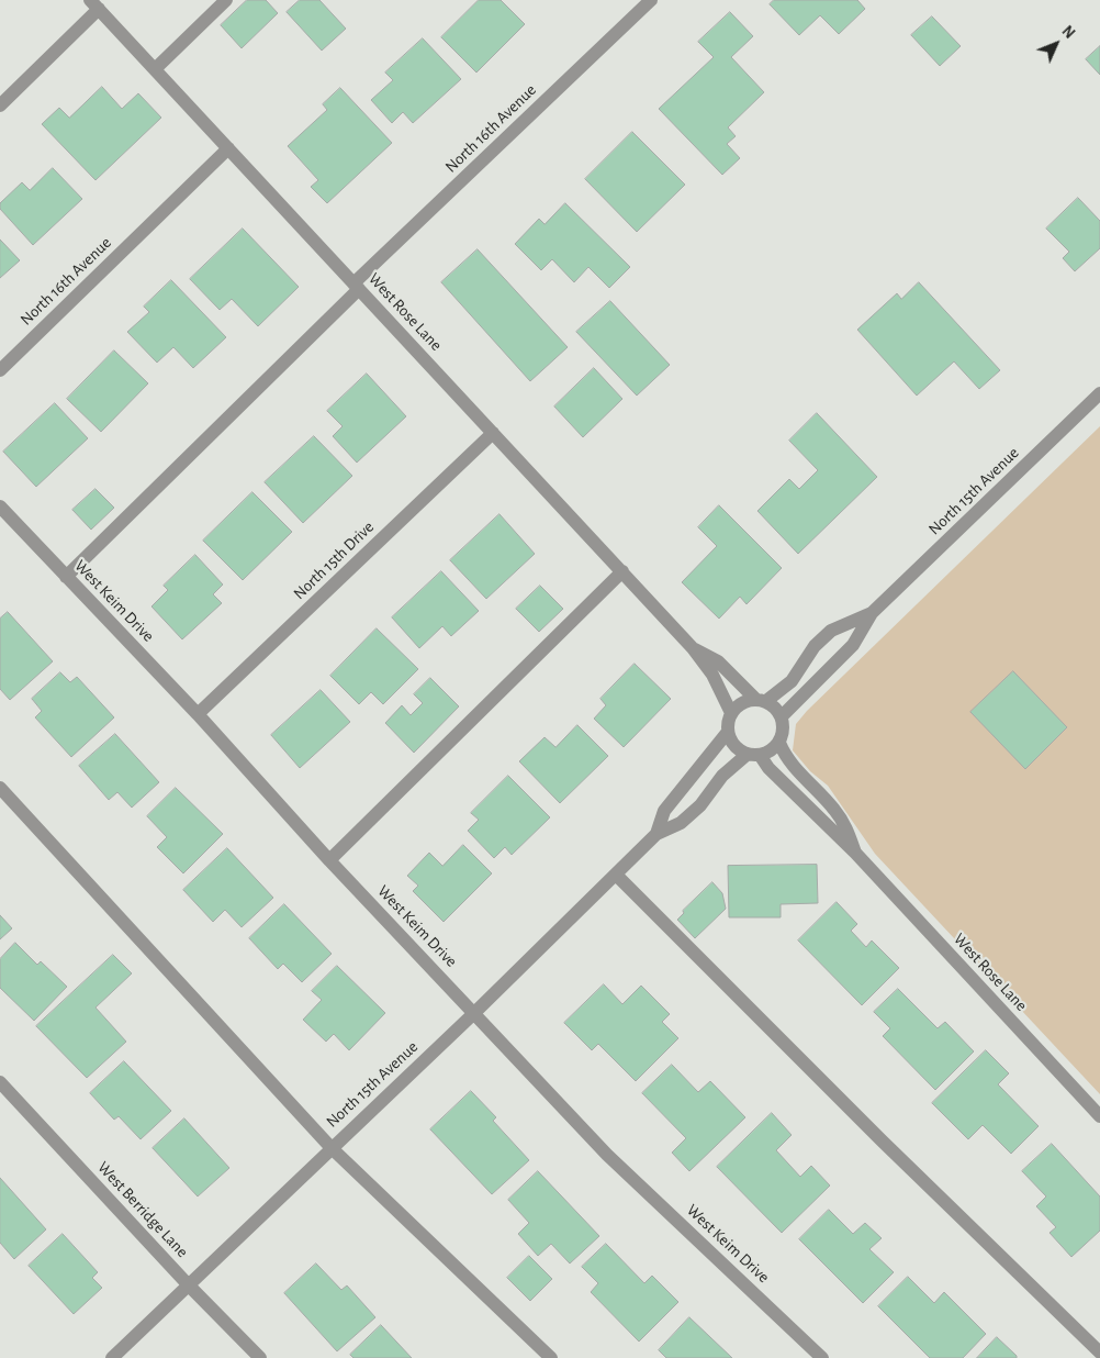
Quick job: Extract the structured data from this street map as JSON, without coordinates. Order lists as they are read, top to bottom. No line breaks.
{"streets":{"street":["North 16th Avenue","West Rose Lane","North 15th Avenue","North 15th Drive","West Keim Drive","West Berridge Lane"]},"crossings":[["North 16th Avenue","West Rose Lane"],["North 16th Avenue","West Keim Drive"],["West Rose Lane","North 15th Avenue"],["West Rose Lane","North 15th Drive"],["North 15th Avenue","West Keim Drive"],["North 15th Avenue","West Berridge Lane"],["North 15th Drive","West Keim Drive"]],"north":"top right"}
